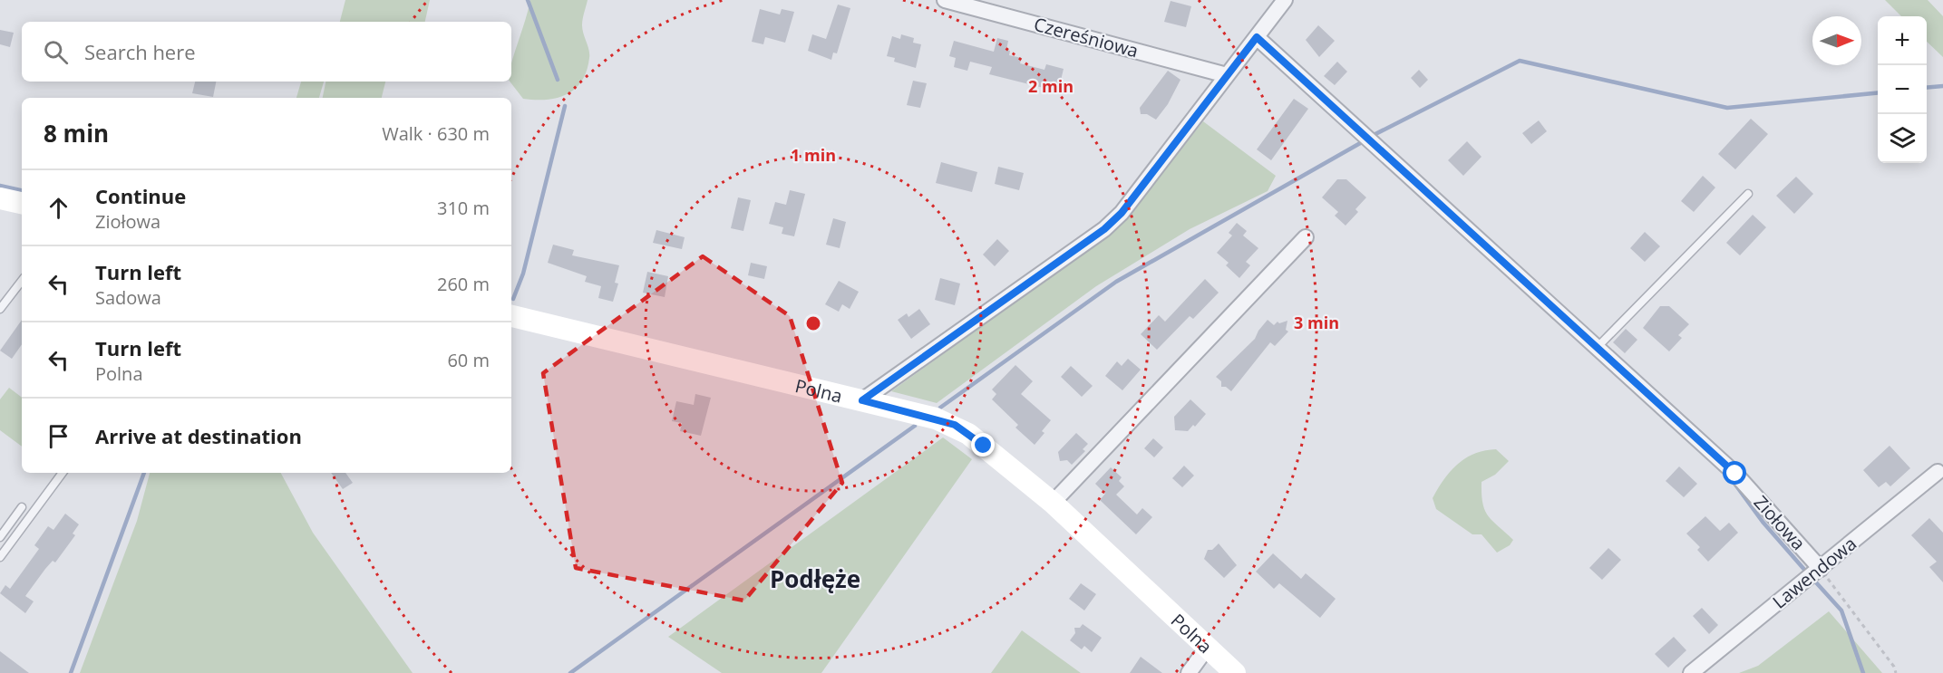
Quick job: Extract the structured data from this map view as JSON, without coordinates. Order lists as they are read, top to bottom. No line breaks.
{"streets":{"street":["Czereśniowa","Polna","Ziołowa","Lawendowa"]},"crossings":[["Ziołowa","Lawendowa"]],"districts":["Podłęże"],"north":"right","page":{"map_buttons":["+","−"],"search":"Search here","heading":["8 min","Walk · 630 m"],"list":[["Continue","Ziołowa","310 m"],["Turn left","Sadowa","260 m"],["Turn left","Polna","60 m"],"Arrive at destination"]},"rings":["2 min","1 min","3 min"]}
